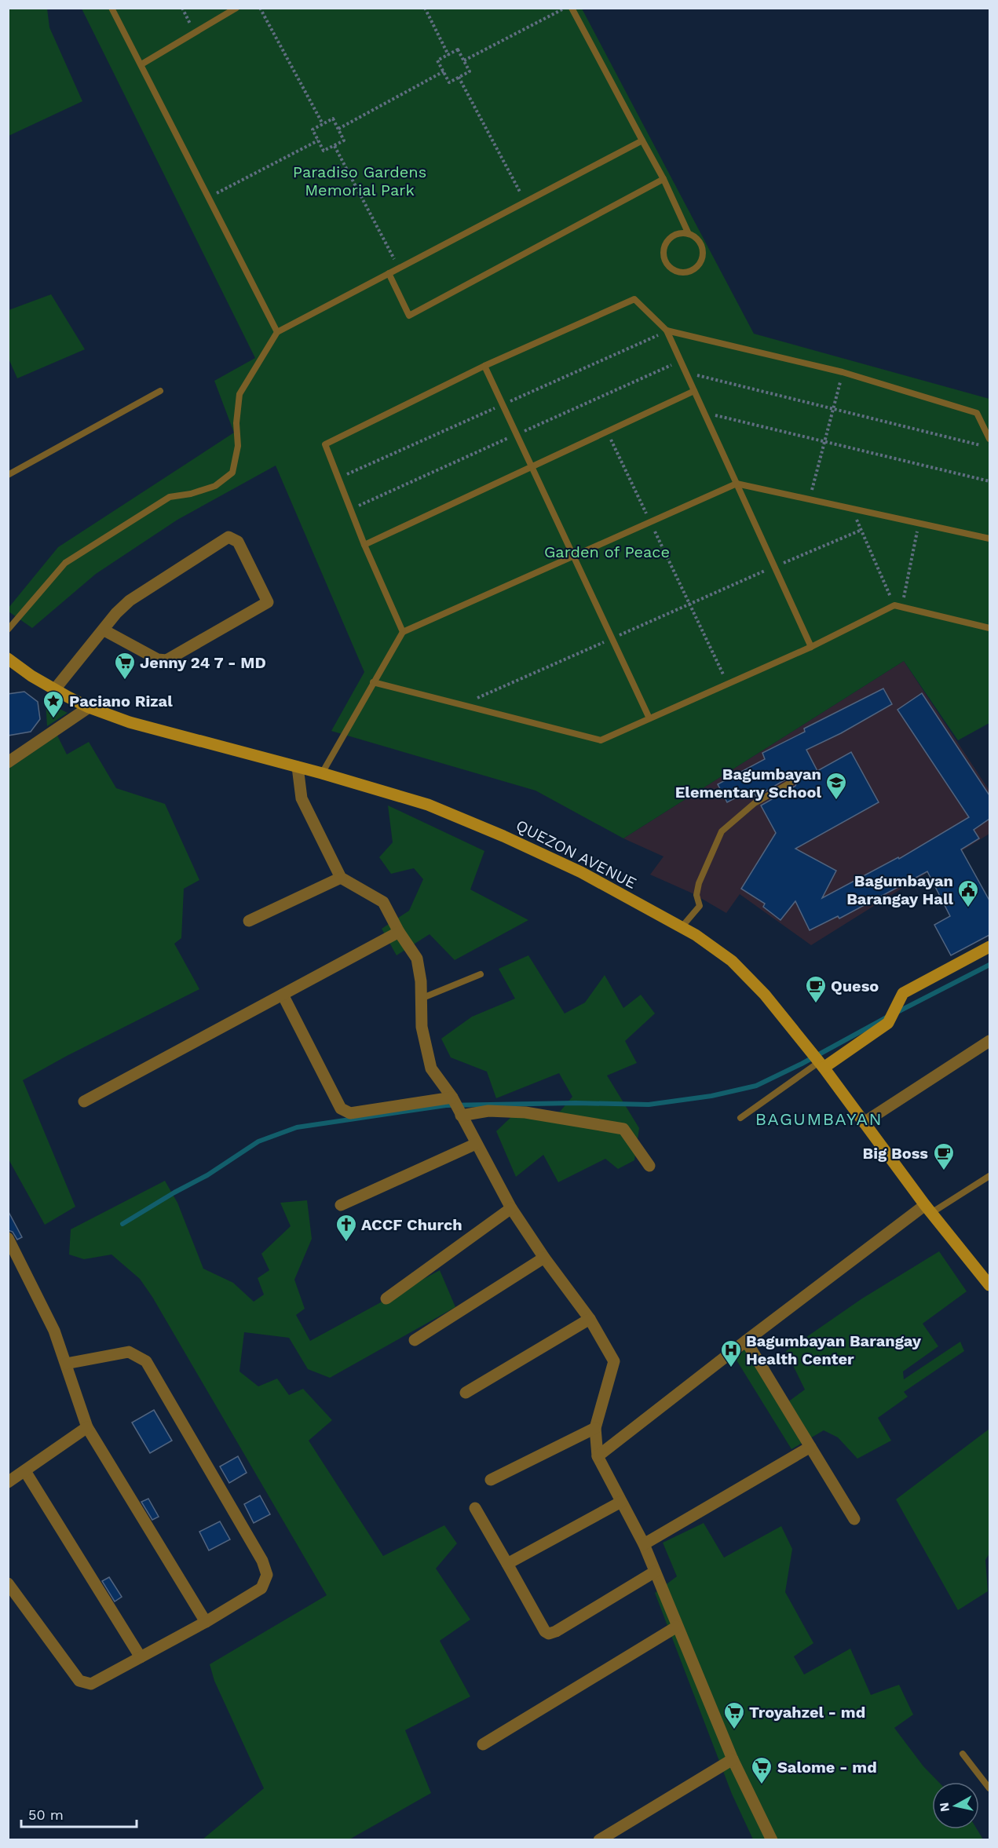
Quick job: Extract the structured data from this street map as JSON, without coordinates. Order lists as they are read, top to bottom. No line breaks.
{"streets":{"main road":["QUEZON AVENUE"]},"districts":["BAGUMBAYAN"],"parks":["Paradiso Gardens Memorial Park","Garden of Peace"],"places":{"supermarket":["Jenny 24 7 - MD","Troyahzel - md","Salome - md"],"place":["Paciano Rizal"],"school or university":["Bagumbayan Elementary School"],"public building":["Bagumbayan Barangay Hall"],"cafe":["Queso","Big Boss"],"church":["ACCF Church"],"hospital":["Bagumbayan Barangay Health Center"]},"scale_bar":"50 m","north":"left"}
